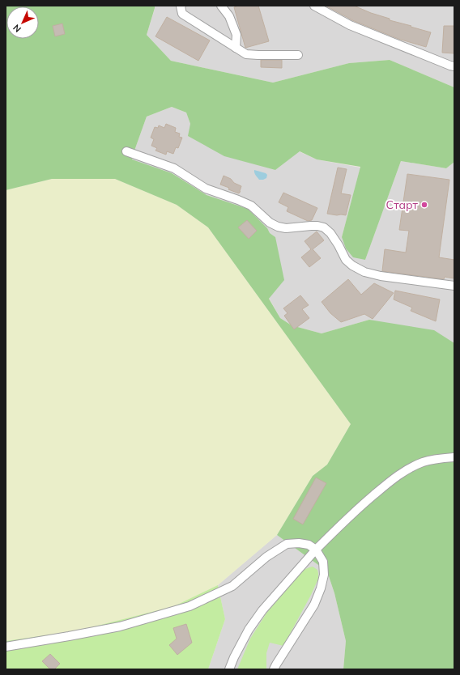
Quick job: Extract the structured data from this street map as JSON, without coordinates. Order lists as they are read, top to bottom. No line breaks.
{"places":["Старт"],"north":"bottom left"}
